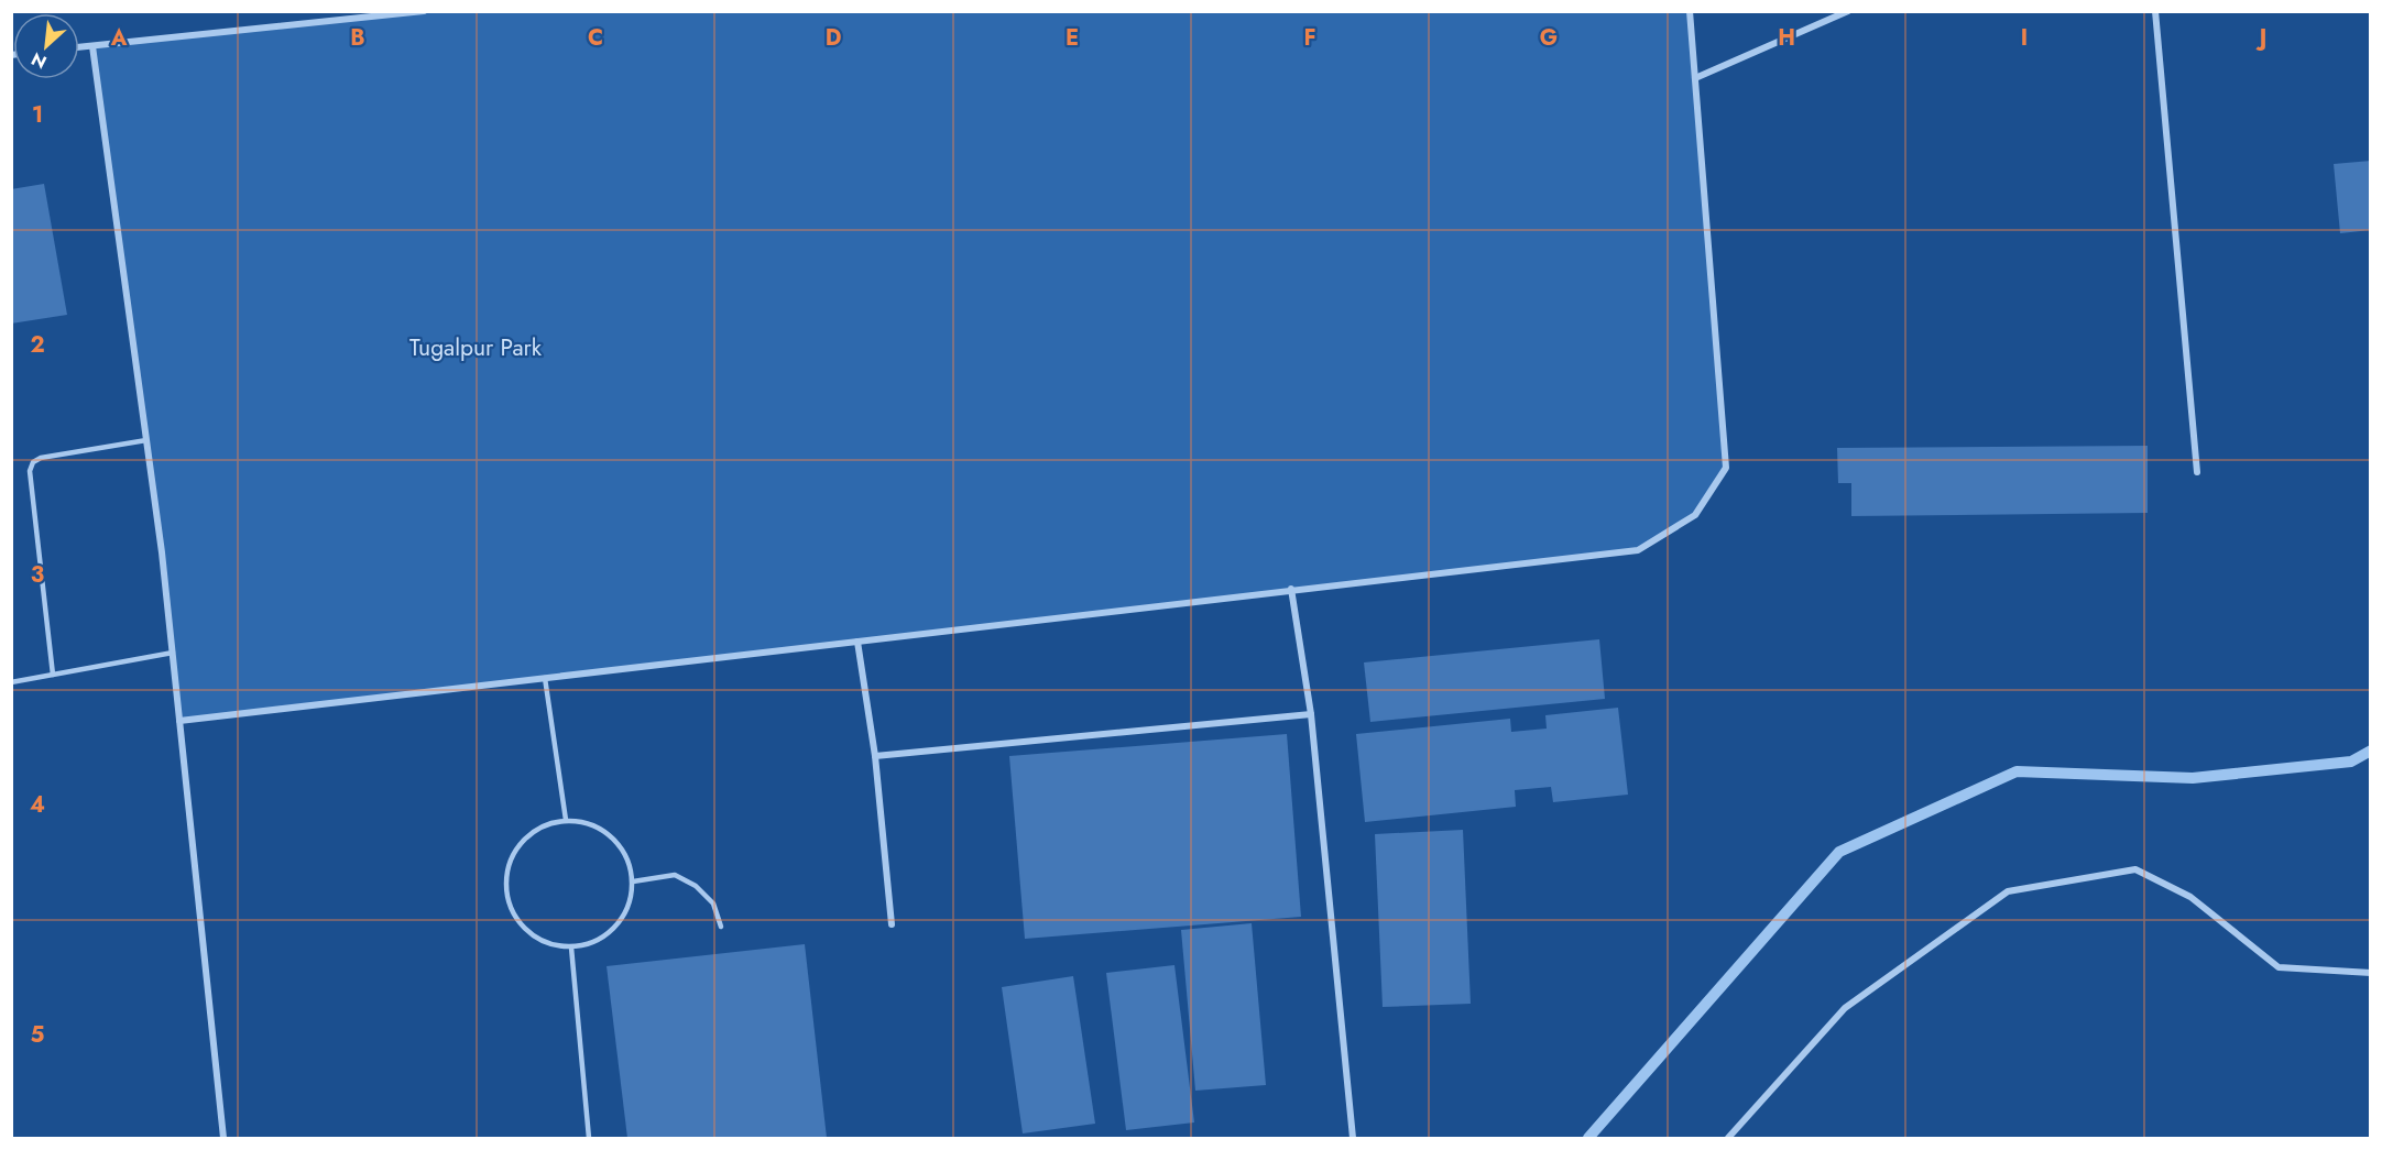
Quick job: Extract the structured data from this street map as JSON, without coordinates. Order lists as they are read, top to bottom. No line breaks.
{"parks":["Tugalpur Park"],"north":"bottom left","grid":{"columns":["A","B","C","D","E","F","G","H","I","J"],"rows":["1","2","3","4","5"]}}
